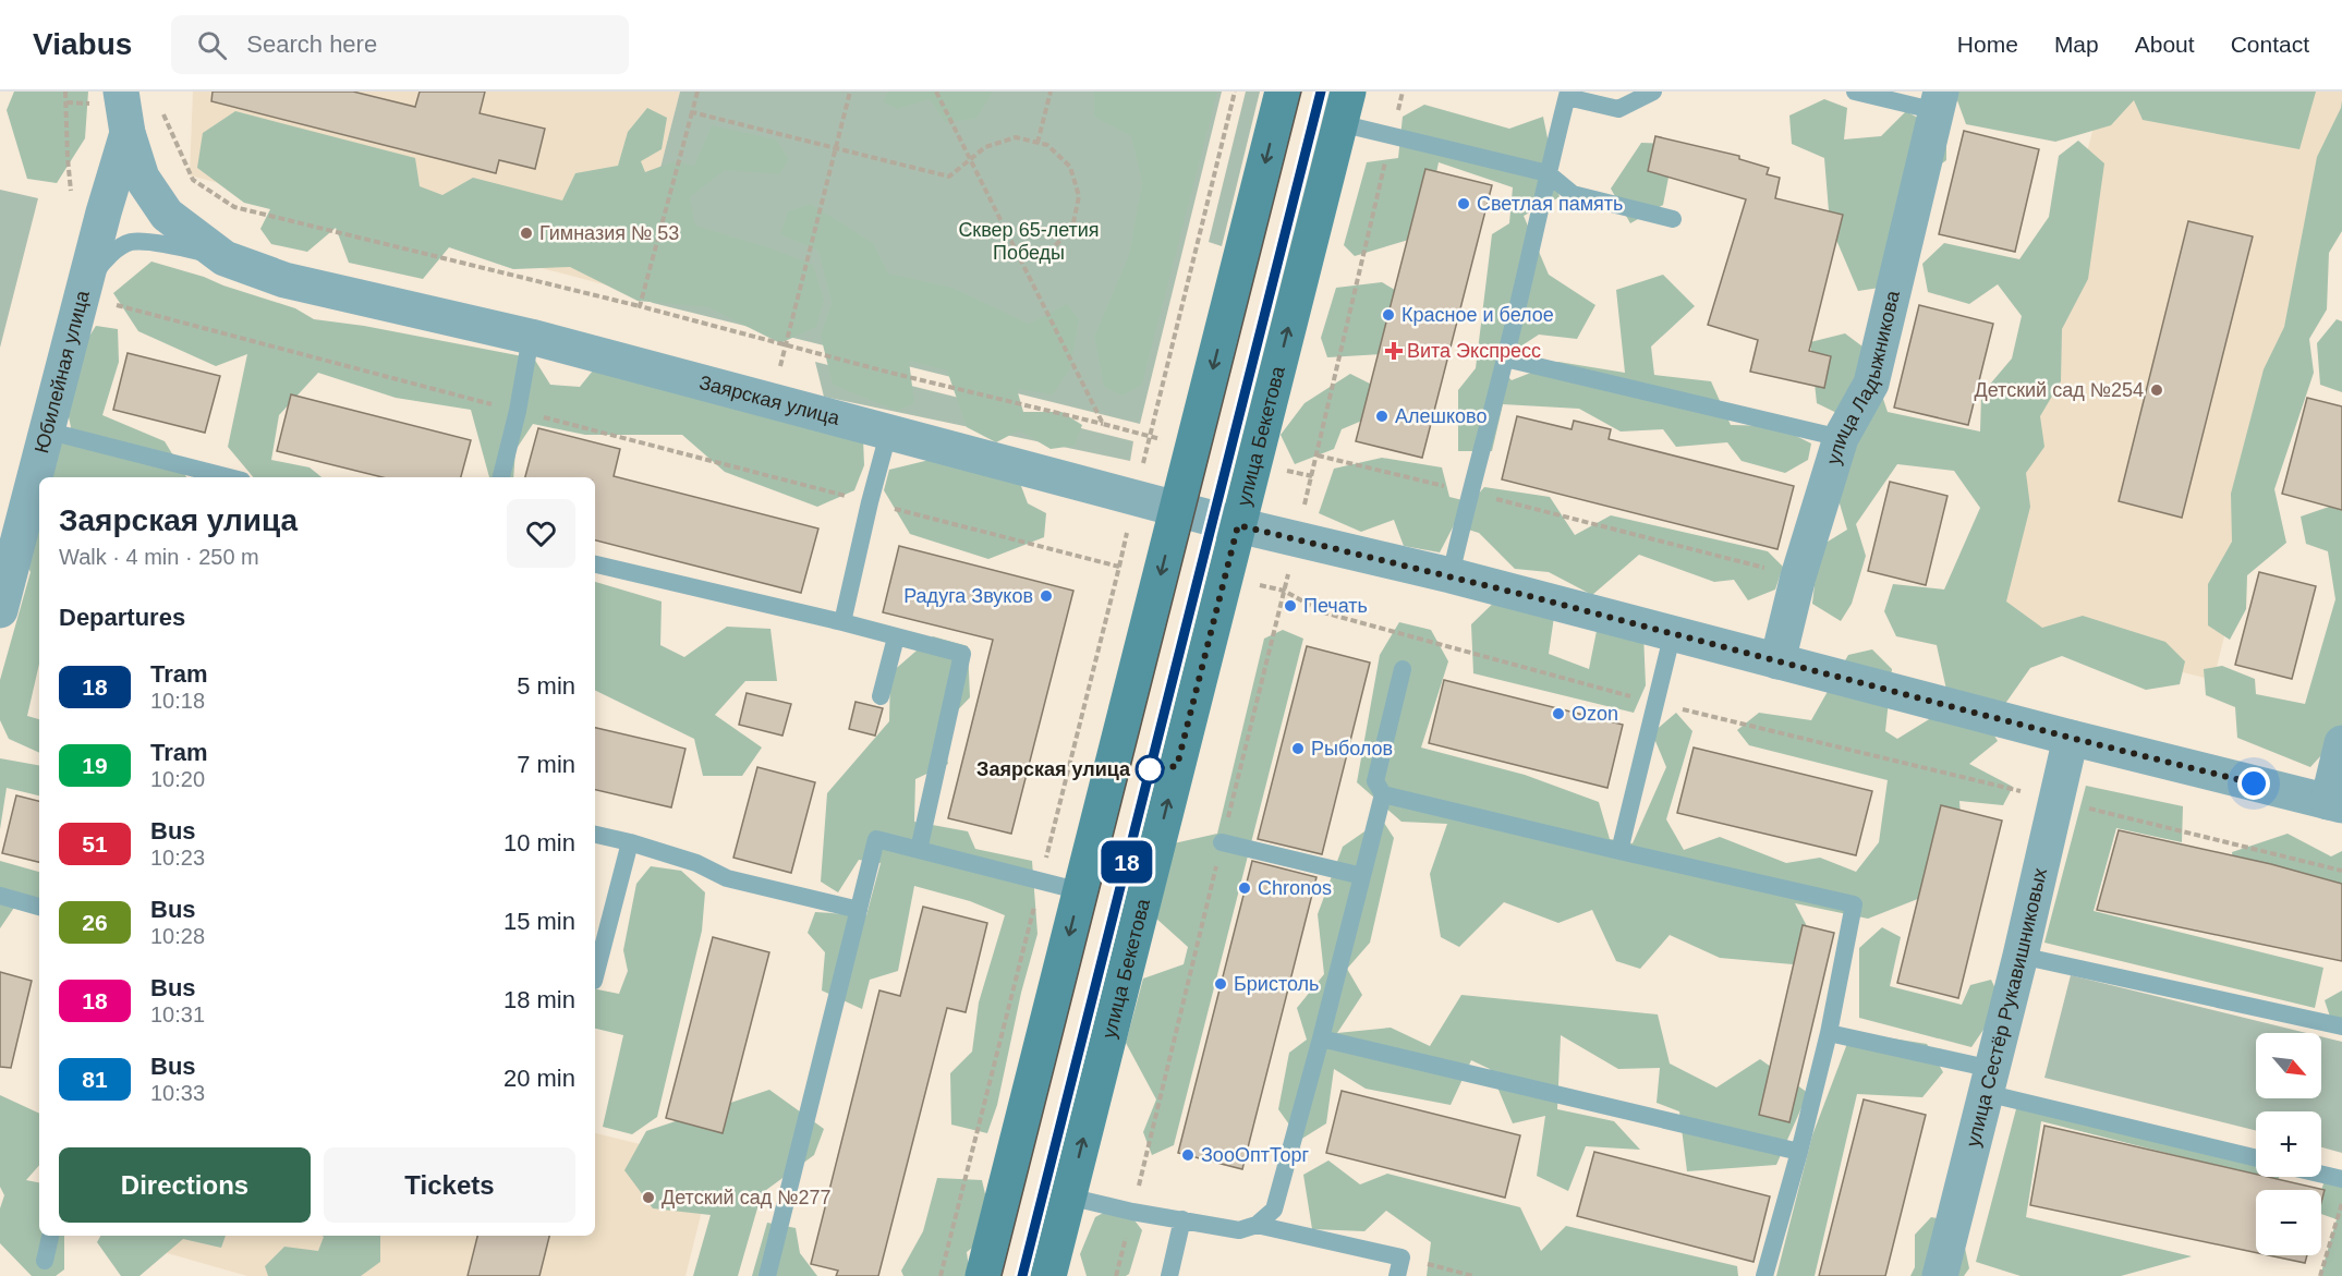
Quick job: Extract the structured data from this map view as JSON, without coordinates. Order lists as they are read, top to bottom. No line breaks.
{"streets":{"main road":["улица Бекетова"],"street":["Юбилейная улица","улица Ладыжникова","Заярская улица","улица Сестёр Рукавишниковых"]},"crossings":[["Юбилейная улица","Заярская улица"],["улица Ладыжникова","Заярская улица"],["Заярская улица","улица Бекетова"],["Заярская улица","улица Сестёр Рукавишниковых"]],"parks":["Сквер 65-летия Победы"],"places":{"other":["Светлая память","Гимназия № 53","Красное и белое","Детский сад №254","Алешково","Радуга Звуков","Печать","Ozon","Рыболов","Заярская улица","Chronos","Бристоль","ЗооОптТорг","Детский сад №277"],"health":["Вита Экспресс"]},"lines":["tram line 18"],"north":"bottom right","page":{"header":"Viabus","search":"Search here","nav":["Home","Map","About","Contact"],"on_map":"18","heading":[["Заярская улица","Walk · 4 min · 250 m"],"Departures"],"list":[{"mark":"18","name":"Tram","note":"10:18","value":"5 min"},{"mark":"19","name":"Tram","note":"10:20","value":"7 min"},{"mark":"51","name":"Bus","note":"10:23","value":"10 min"},{"mark":"26","name":"Bus","note":"10:28","value":"15 min"},{"mark":"18","name":"Bus","note":"10:31","value":"18 min"},{"mark":"81","name":"Bus","note":"10:33","value":"20 min"}],"map_buttons":["+","−"],"buttons":["Directions","Tickets"]}}
